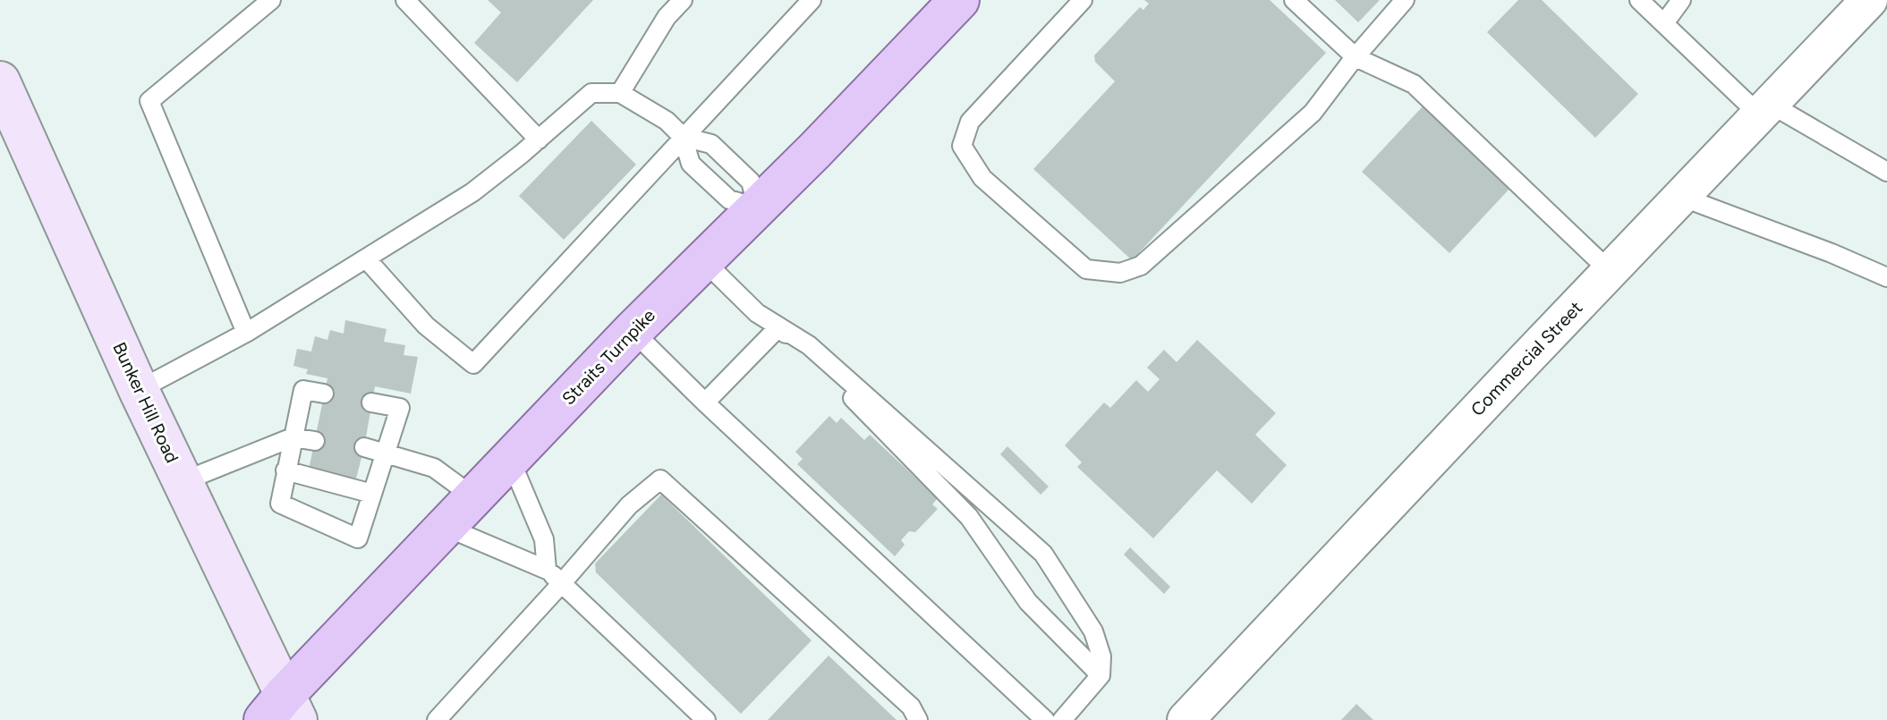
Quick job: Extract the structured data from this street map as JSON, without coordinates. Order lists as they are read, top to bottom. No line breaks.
{"streets":{"main road":["Straits Turnpike","Bunker Hill Road"],"street":["Commercial Street"]},"crossings":[["Straits Turnpike","Bunker Hill Road"]]}
